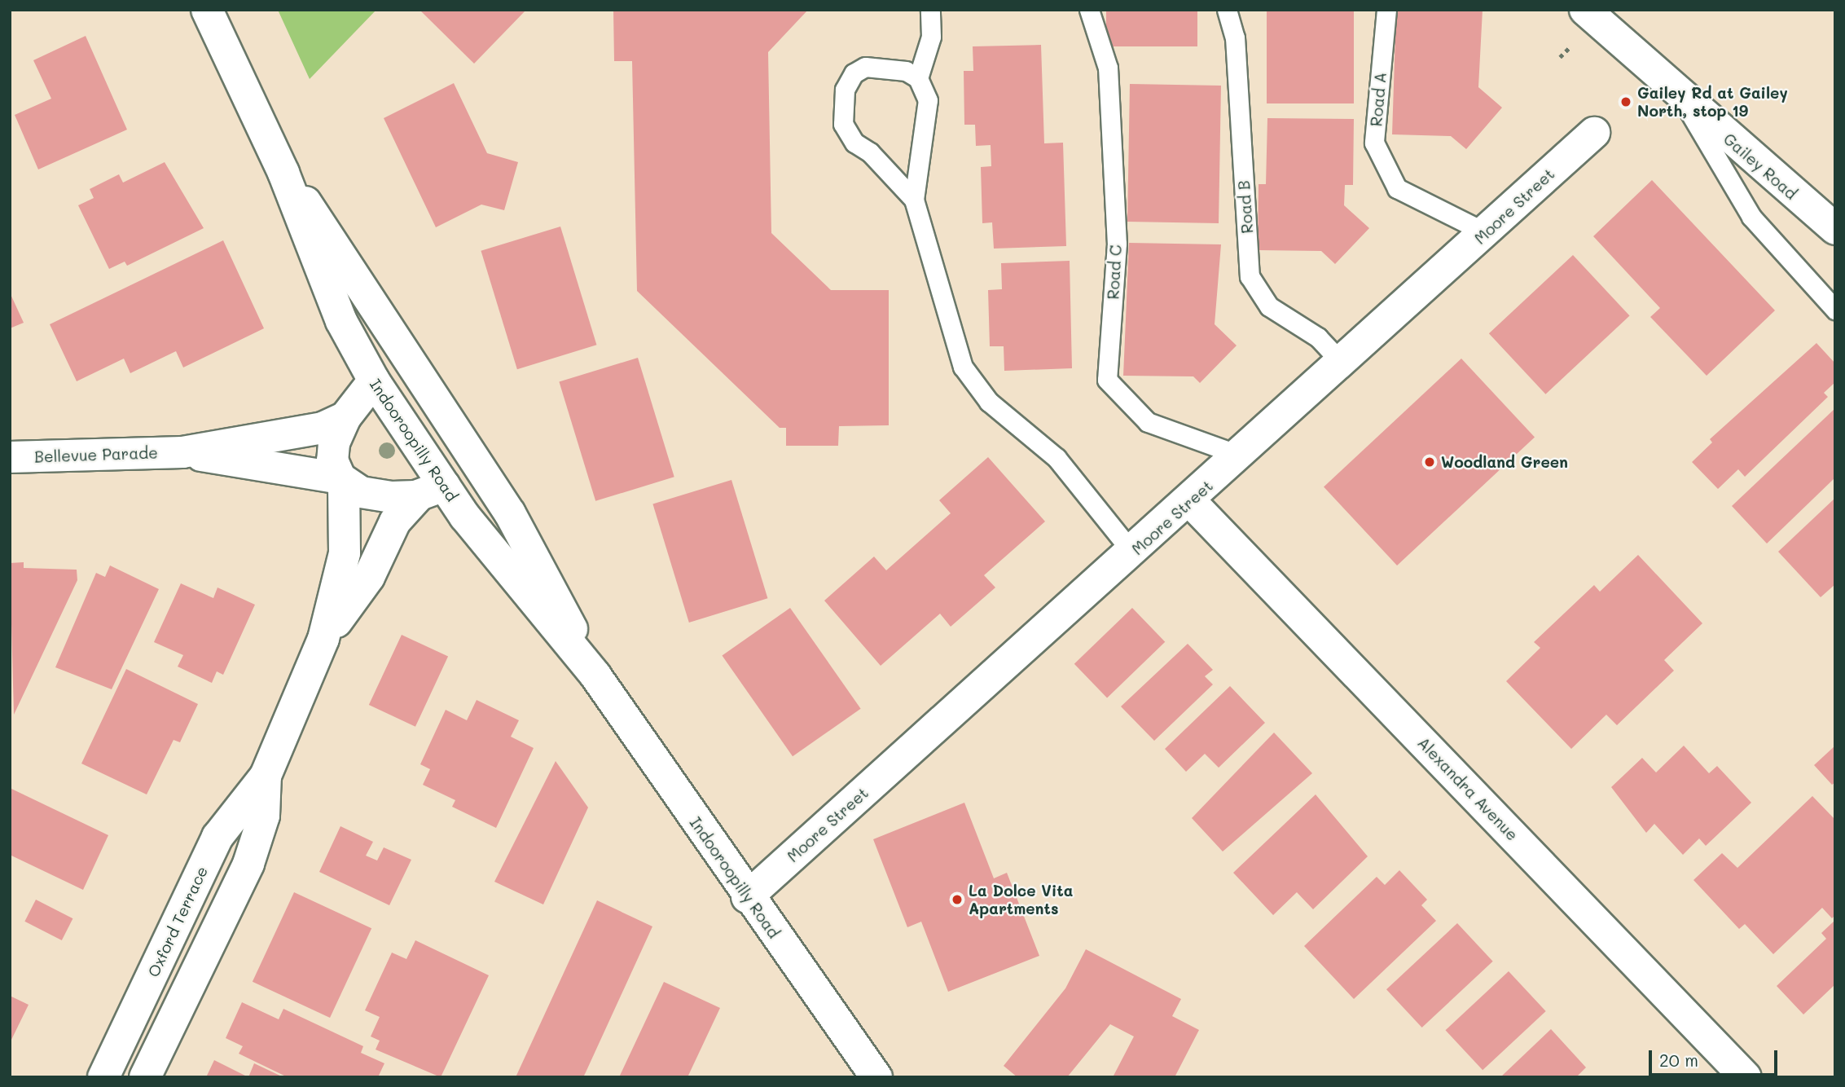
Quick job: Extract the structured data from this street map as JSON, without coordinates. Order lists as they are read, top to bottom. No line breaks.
{"streets":{"street":["Gailey Road","Moore Street","Indooroopilly Road","Bellevue Parade","Alexandra Avenue","Oxford Terrace"],"lane":["Road A","Road B","Road C"]},"crossings":[["Road A","Moore Street"],["Moore Street","Road B"],["Moore Street","Road C"],["Moore Street","Indooroopilly Road"],["Moore Street","Alexandra Avenue"],["Indooroopilly Road","Bellevue Parade"],["Indooroopilly Road","Oxford Terrace"],["Bellevue Parade","Oxford Terrace"]],"places":["Gailey Rd at Gailey North, stop 19","Woodland Green","La Dolce Vita Apartments"],"scale_bar":"20 m"}
